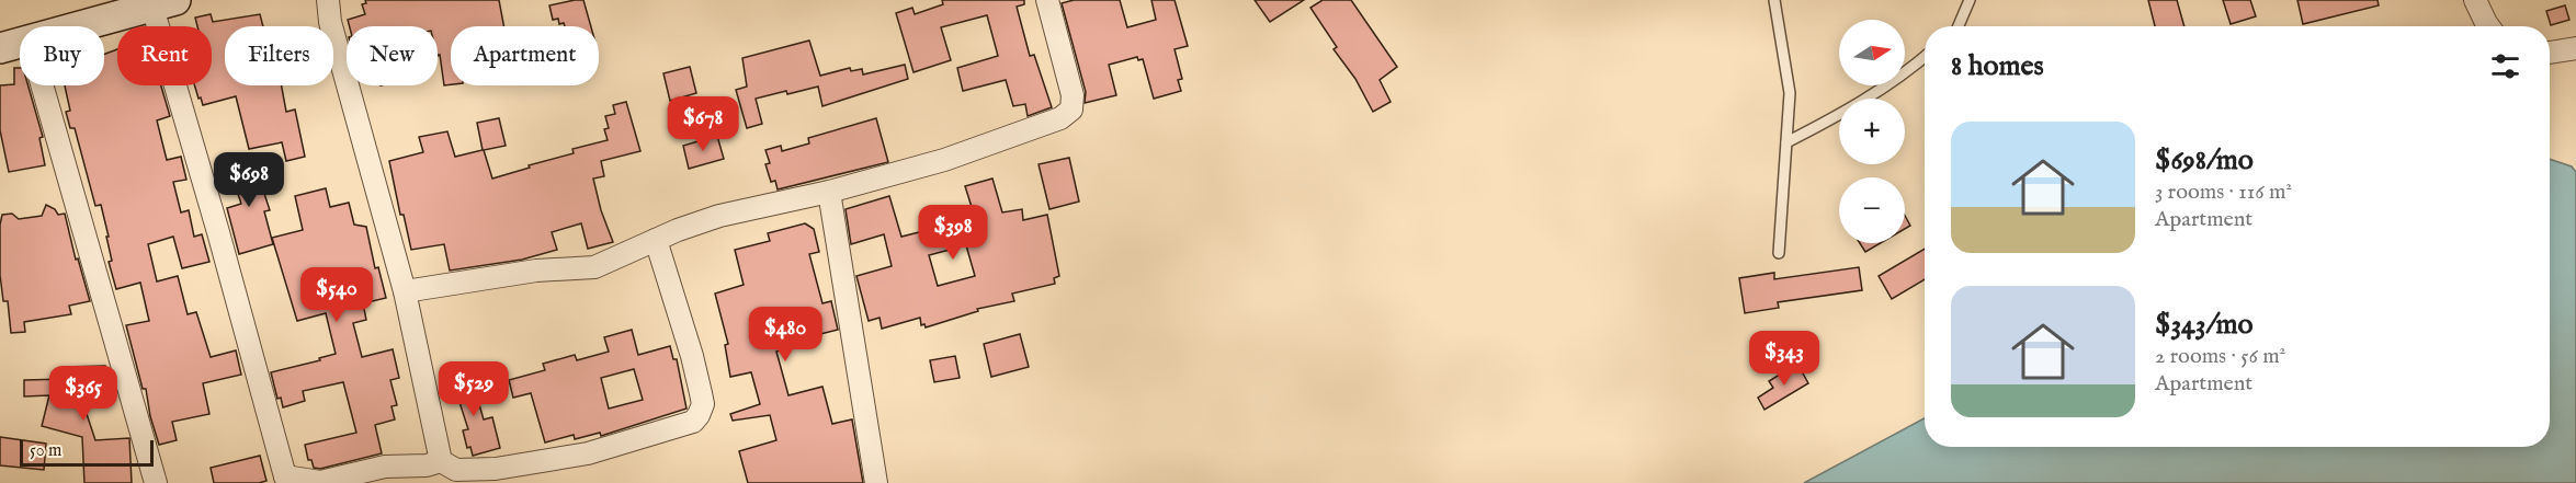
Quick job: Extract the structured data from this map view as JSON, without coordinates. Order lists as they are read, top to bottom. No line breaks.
{"scale_bar":"50 m","north":"right","page":{"map_buttons":["+","−"],"chip":["Buy","Rent","Filters","New","Apartment"],"heading":"8 homes","price":["$678","$698","$398","$540","$480","$343","$529","$365"],"list":[{"name":"$698/mo","note":"3 rooms · 116 m² · Apartment"},{"name":"$343/mo","note":"2 rooms · 56 m² · Apartment"}],"scale":"50 m"}}
